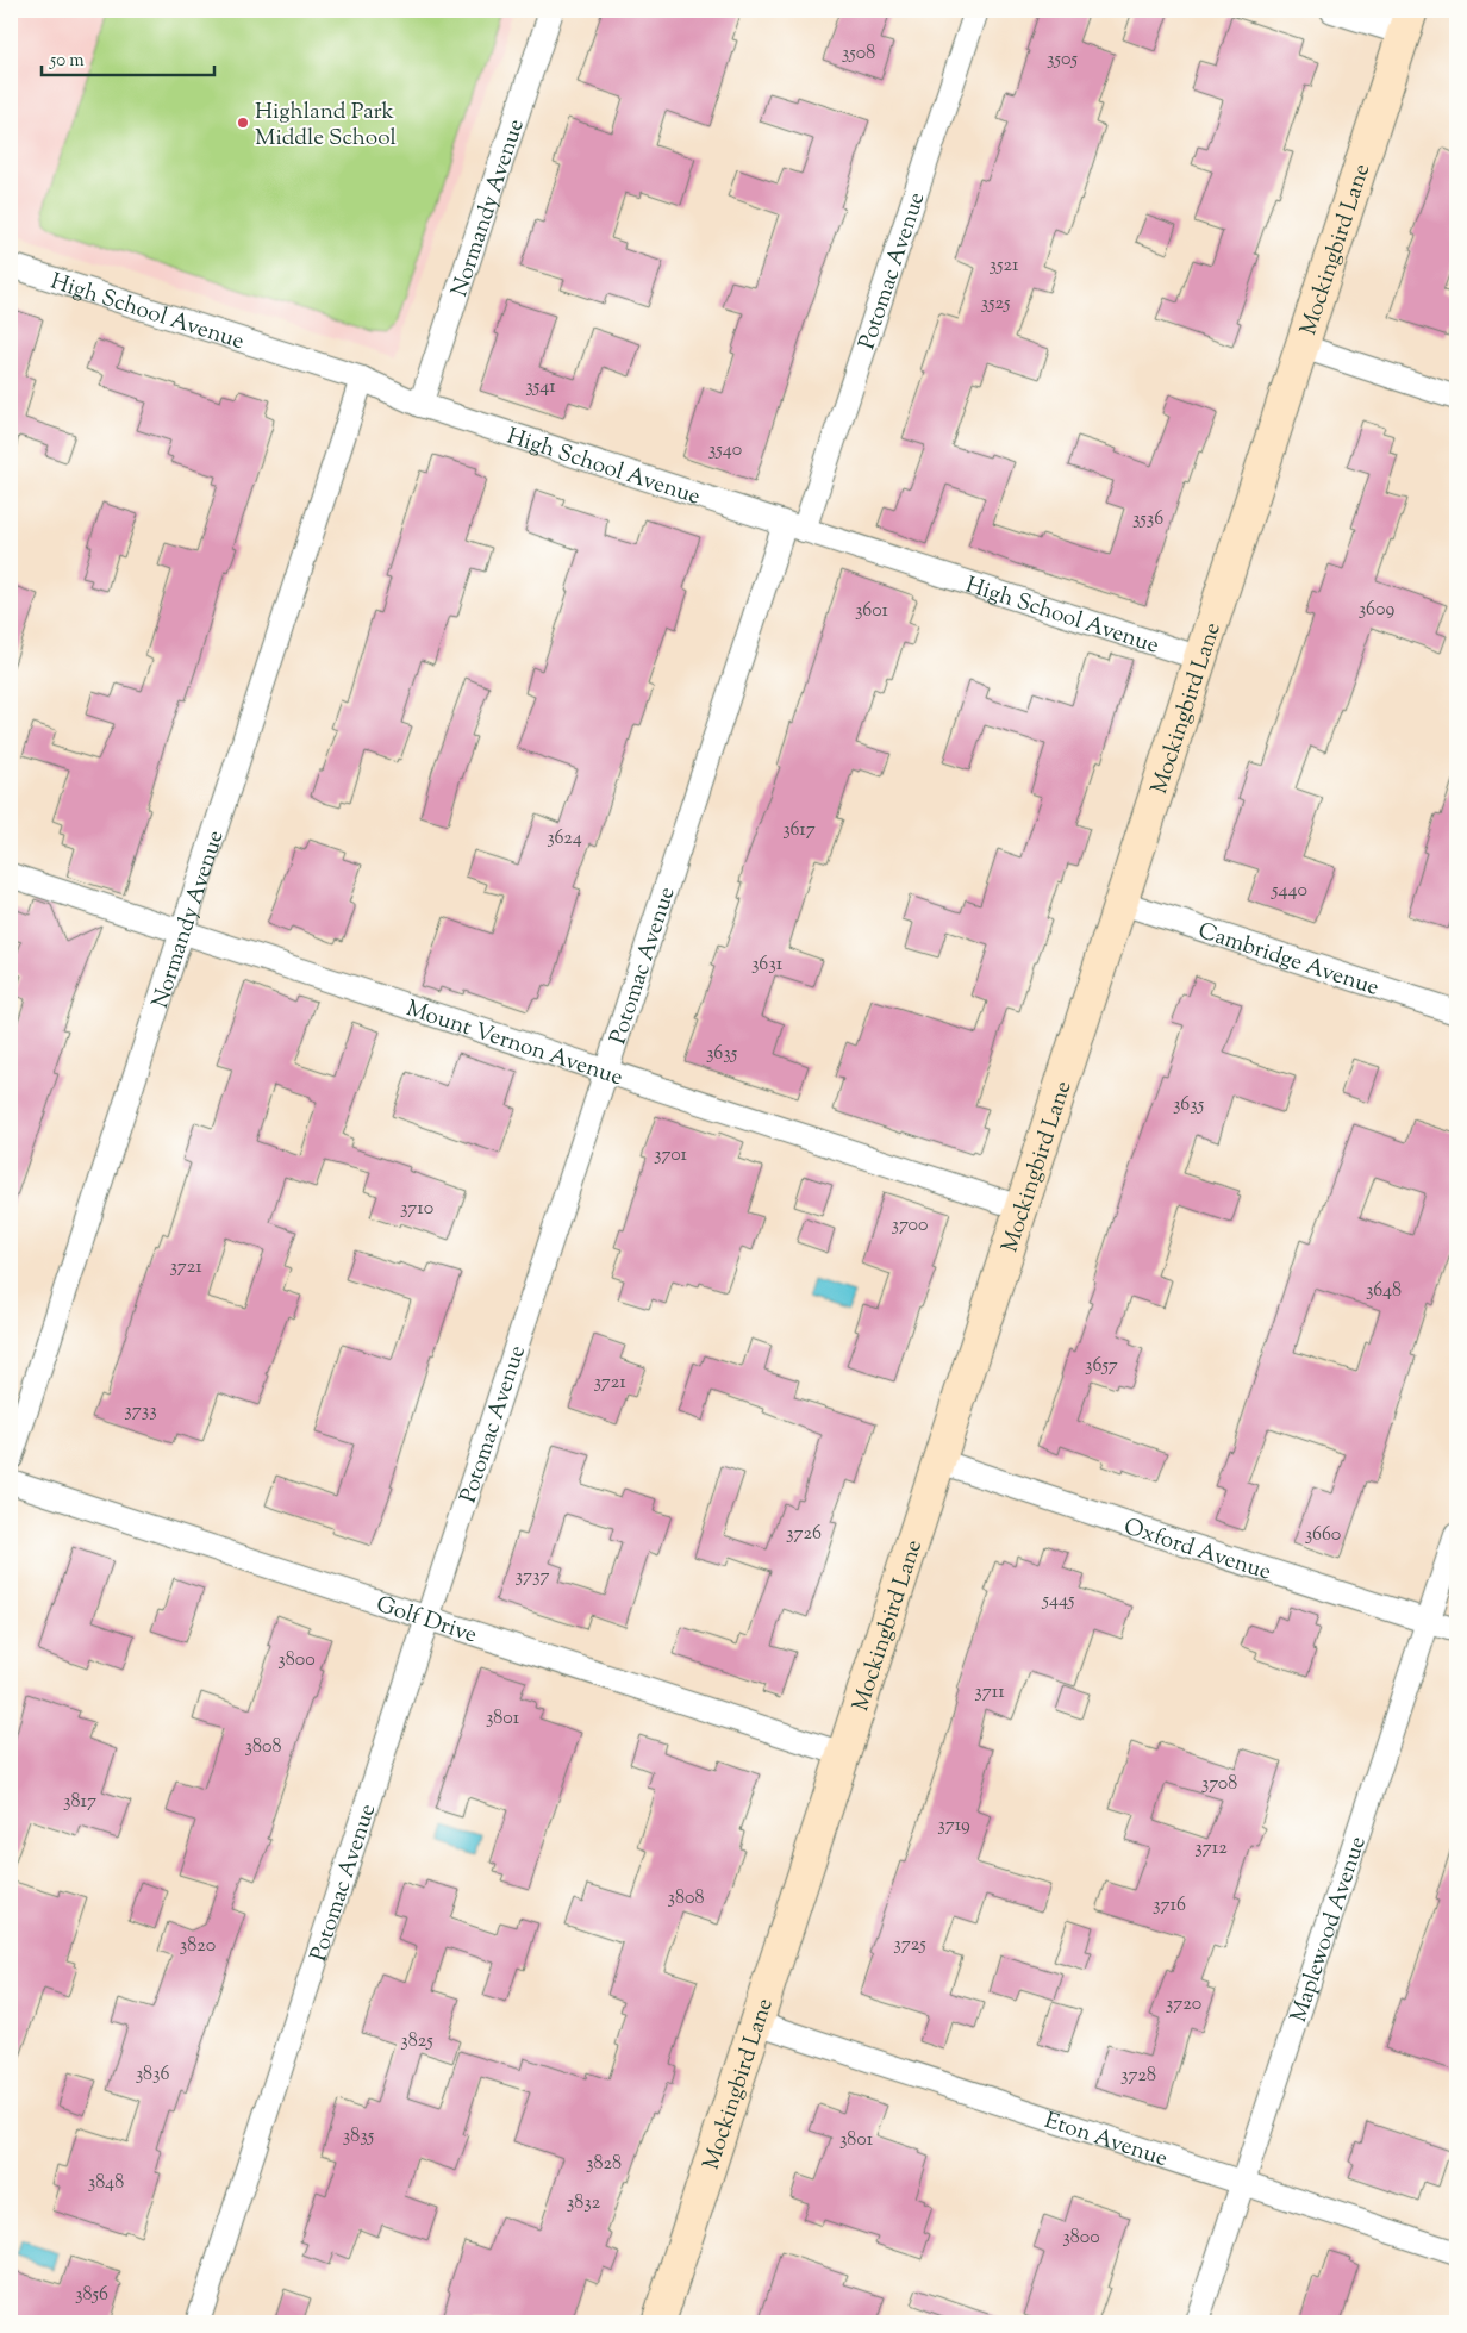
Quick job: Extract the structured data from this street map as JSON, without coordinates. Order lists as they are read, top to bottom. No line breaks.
{"streets":{"main road":["Mockingbird Lane"],"street":["Normandy Avenue","Potomac Avenue","High School Avenue","Cambridge Avenue","Mount Vernon Avenue","Oxford Avenue","Golf Drive","Maplewood Avenue","Eton Avenue"]},"crossings":[["Normandy Avenue","High School Avenue"],["Normandy Avenue","Mount Vernon Avenue"],["Mockingbird Lane","High School Avenue"],["Mockingbird Lane","Cambridge Avenue"],["Mockingbird Lane","Mount Vernon Avenue"],["Mockingbird Lane","Oxford Avenue"],["Mockingbird Lane","Golf Drive"],["Mockingbird Lane","Eton Avenue"],["Potomac Avenue","High School Avenue"],["Potomac Avenue","Mount Vernon Avenue"],["Potomac Avenue","Golf Drive"],["Oxford Avenue","Maplewood Avenue"],["Maplewood Avenue","Eton Avenue"]],"places":["Highland Park Middle School"],"house_numbers":["3508","3505","3521","3525","3541","3540","3536","3609","3601","3617","3624","5440","3631","3635","3635","3701","3710","3700","3721","3648","3657","3721","3733","3726","3660","3737","5445","3800","3711","3801","3808","3708","3817","3719","3712","3808","3716","3725","3820","3720","3825","3836","3728","3835","3801","3828","3848","3832","3800","3856"],"scale_bar":"50 m"}
